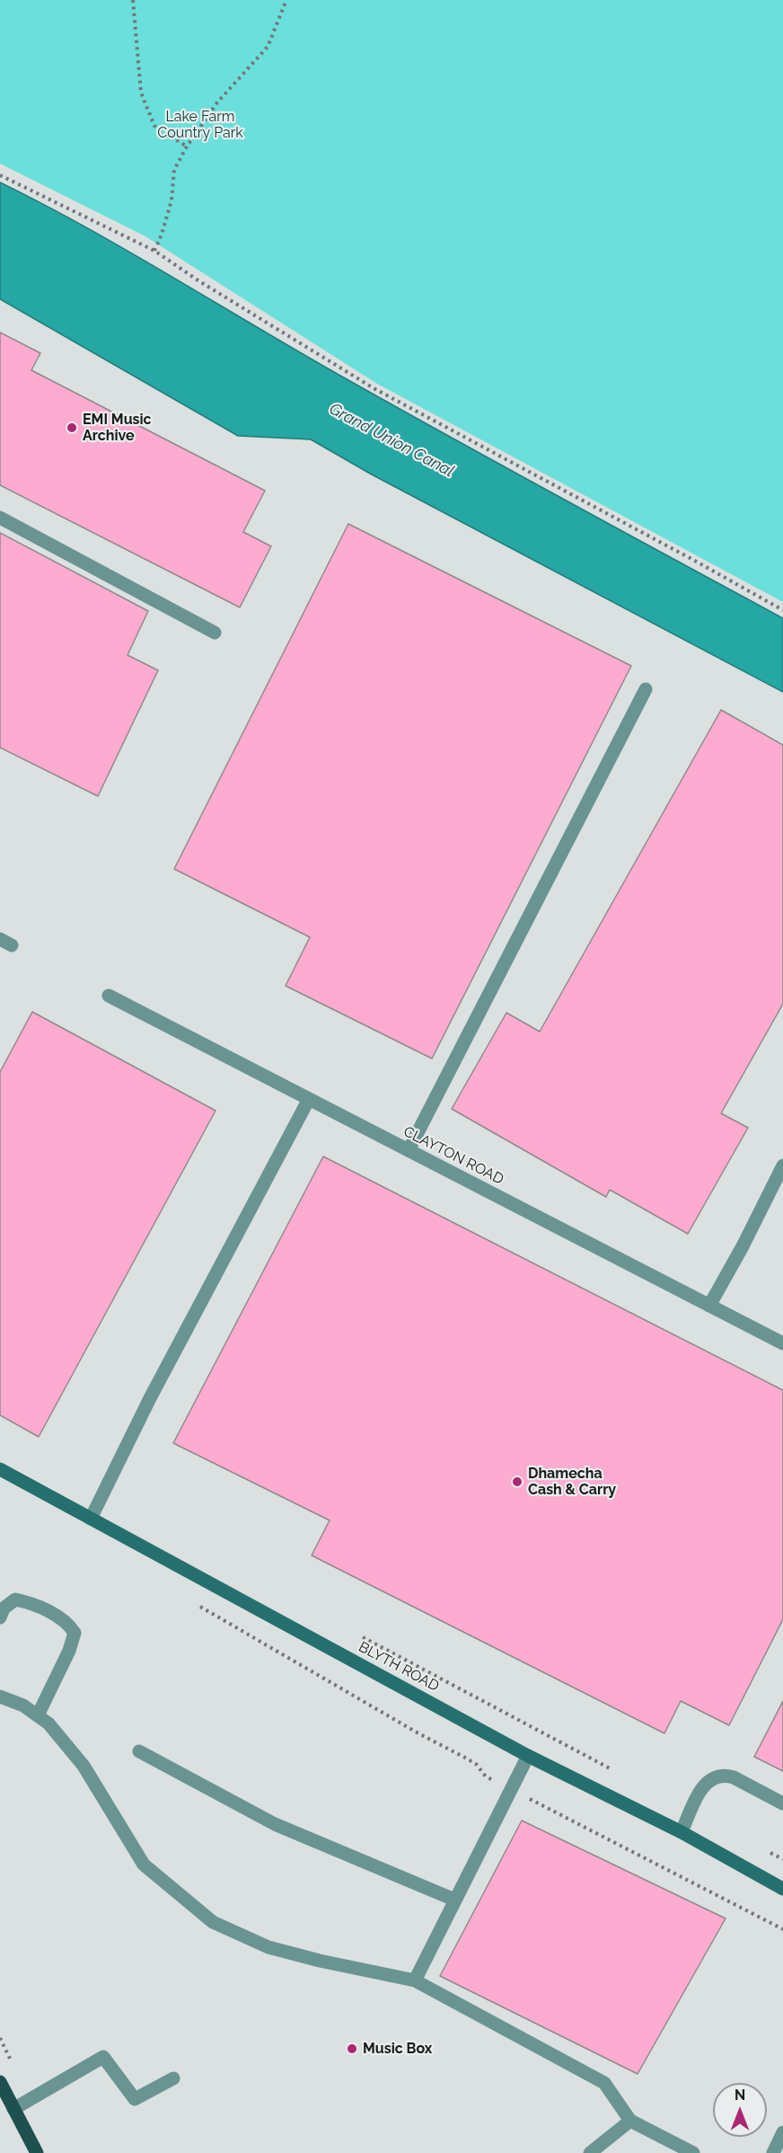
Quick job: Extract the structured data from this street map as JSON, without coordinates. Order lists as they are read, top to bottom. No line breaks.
{"streets":{"street":["CLAYTON ROAD","BLYTH ROAD"]},"water":["Grand Union Canal"],"parks":["Lake Farm Country Park"],"places":["EMI Music Archive","Dhamecha Cash & Carry","Music Box"],"north":"top"}
